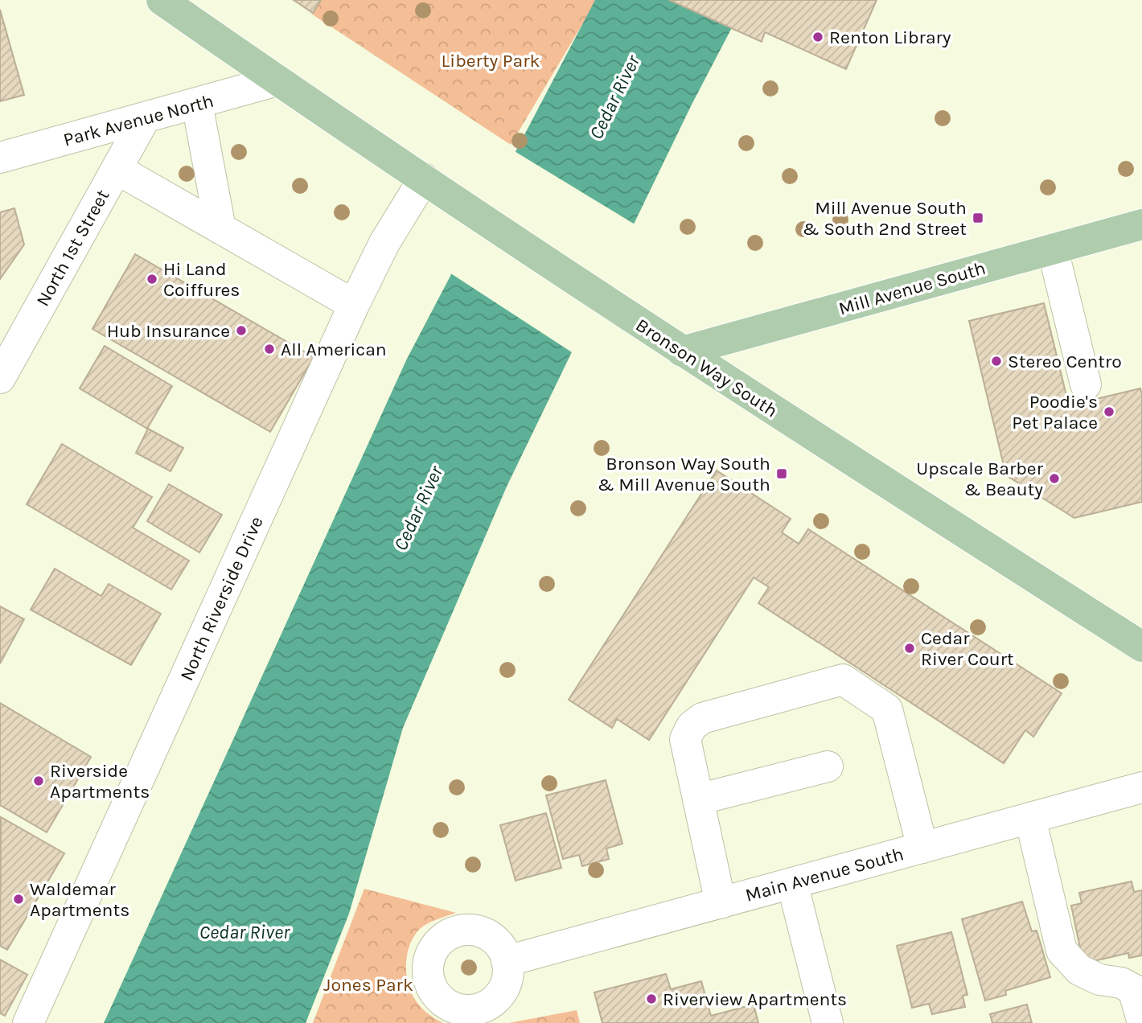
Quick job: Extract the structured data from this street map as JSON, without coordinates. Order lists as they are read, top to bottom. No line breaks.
{"streets":{"main road":["Mill Avenue South","Bronson Way South"],"street":["Park Avenue North","North 1st Street","North Riverside Drive","Main Avenue South"]},"crossings":[["Park Avenue North","North 1st Street"],["Park Avenue North","Bronson Way South"],["Mill Avenue South","Bronson Way South"],["Bronson Way South","North Riverside Drive"]],"water":["Cedar River"],"parks":["Liberty Park","Jones Park"],"places":{"other":["Renton Library","Hi Land Coiffures","Hub Insurance","All American","Stereo Centro","Poodie's Pet Palace","Upscale Barber & Beauty","Cedar River Court","Riverside Apartments","Waldemar Apartments","Riverview Apartments"],"transit":["Mill Avenue South & South 2nd Street","Bronson Way South & Mill Avenue South"]}}
